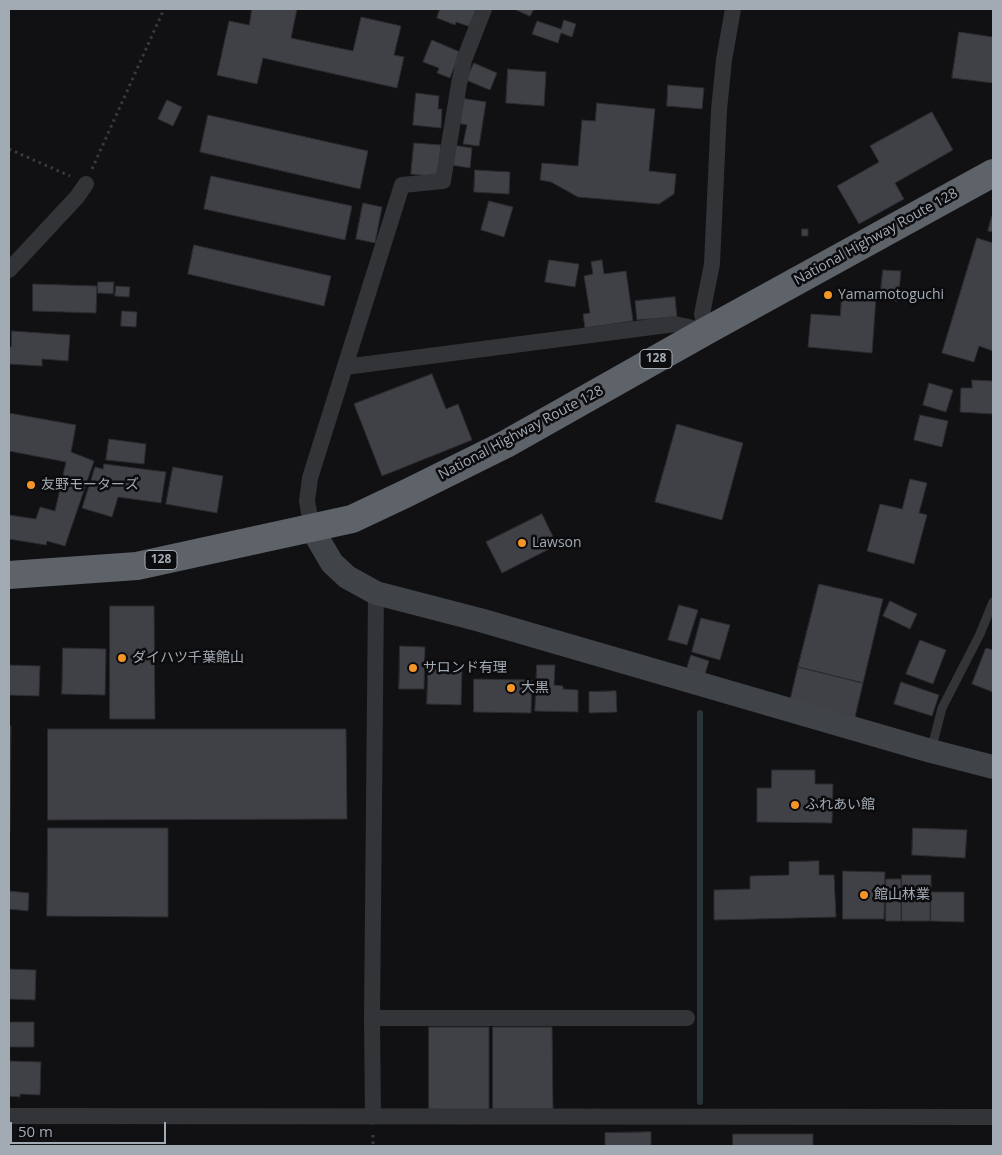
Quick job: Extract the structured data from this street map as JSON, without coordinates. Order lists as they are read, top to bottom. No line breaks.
{"streets":{"highway":["National Highway Route 128","128"]},"places":["Yamamotoguchi","友野モーターズ","Lawson","ダイハツ千葉館山","サロンド有理","大黒","ふれあい館","館山林業"],"scale_bar":"50 m"}
